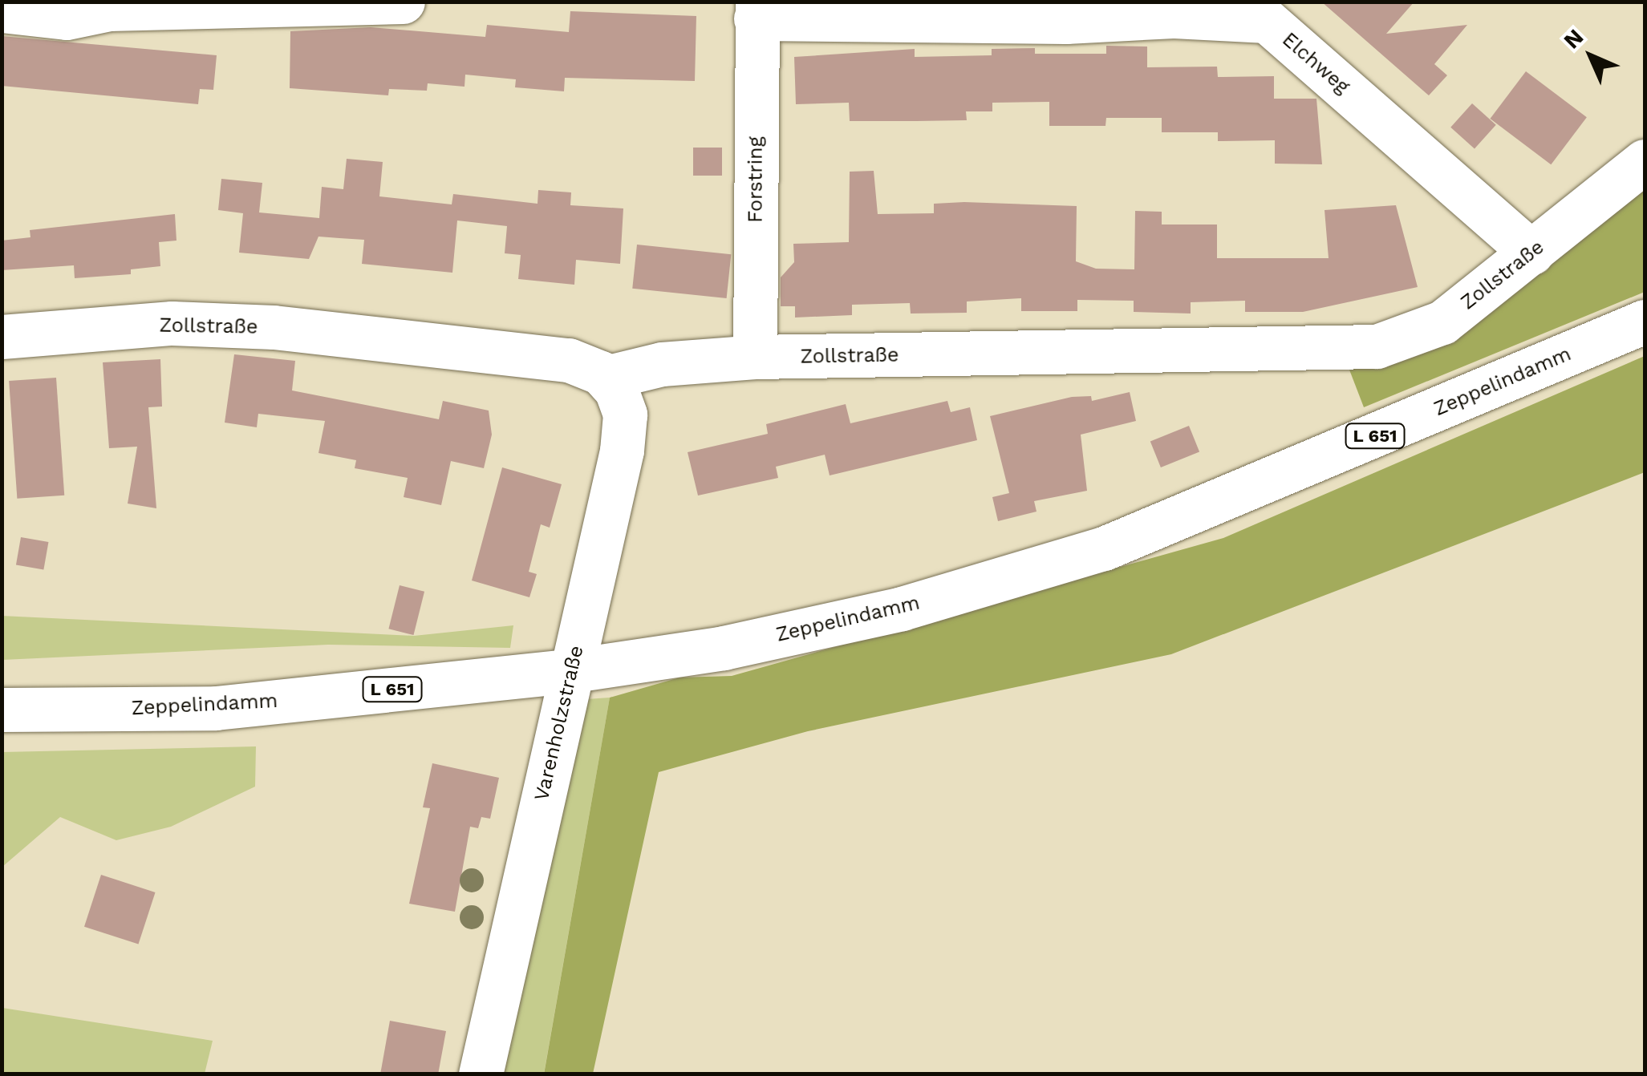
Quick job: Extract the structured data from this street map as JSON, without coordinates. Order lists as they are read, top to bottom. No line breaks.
{"streets":{"street":["Elchweg","Forstring","Zollstraße","Zeppelindamm","L 651","Varenholzstraße"]},"crossings":[["Elchweg","Forstring"],["Elchweg","Zollstraße"],["Forstring","Zollstraße"],["Zollstraße","Varenholzstraße"],["Zeppelindamm","Varenholzstraße"]],"north":"top left"}
